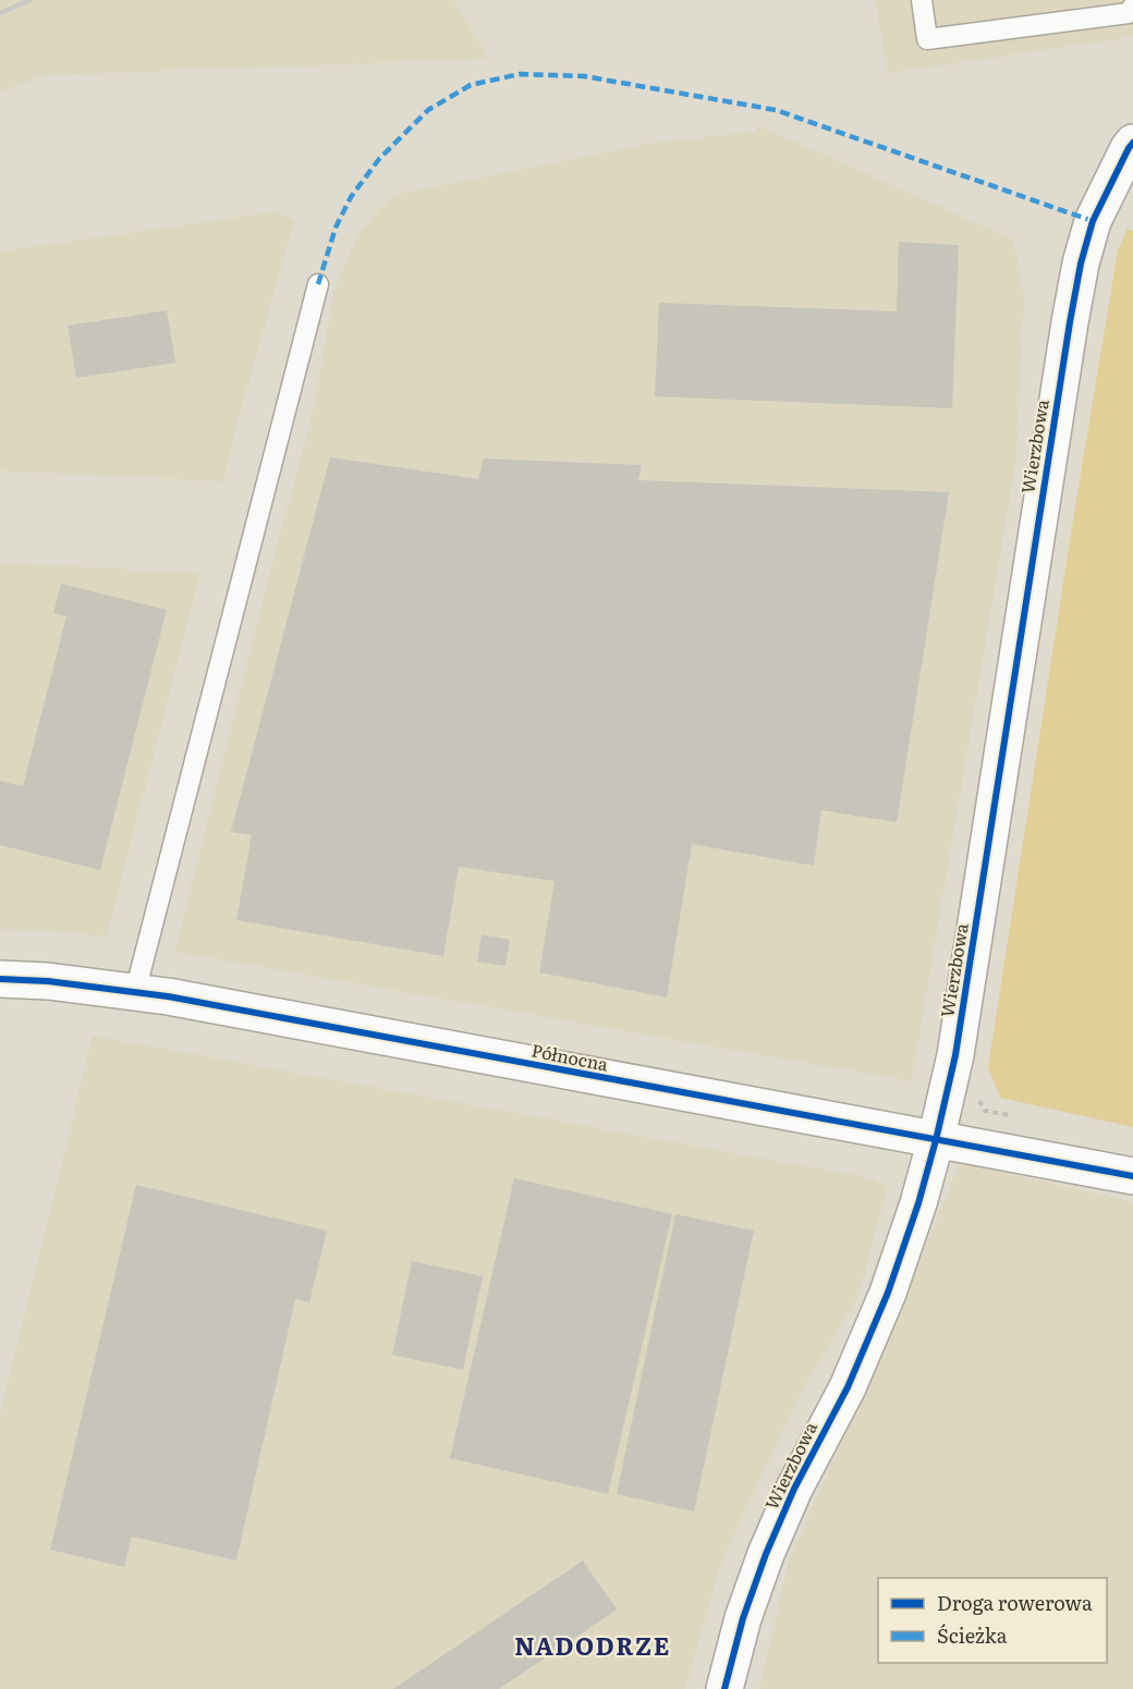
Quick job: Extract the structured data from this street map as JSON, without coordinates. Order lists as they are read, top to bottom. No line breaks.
{"streets":{"street":["Wierzbowa","Północna"]},"crossings":[["Wierzbowa","Północna"]],"districts":["NADODRZE"],"legend":["Droga rowerowa","Ścieżka"]}
